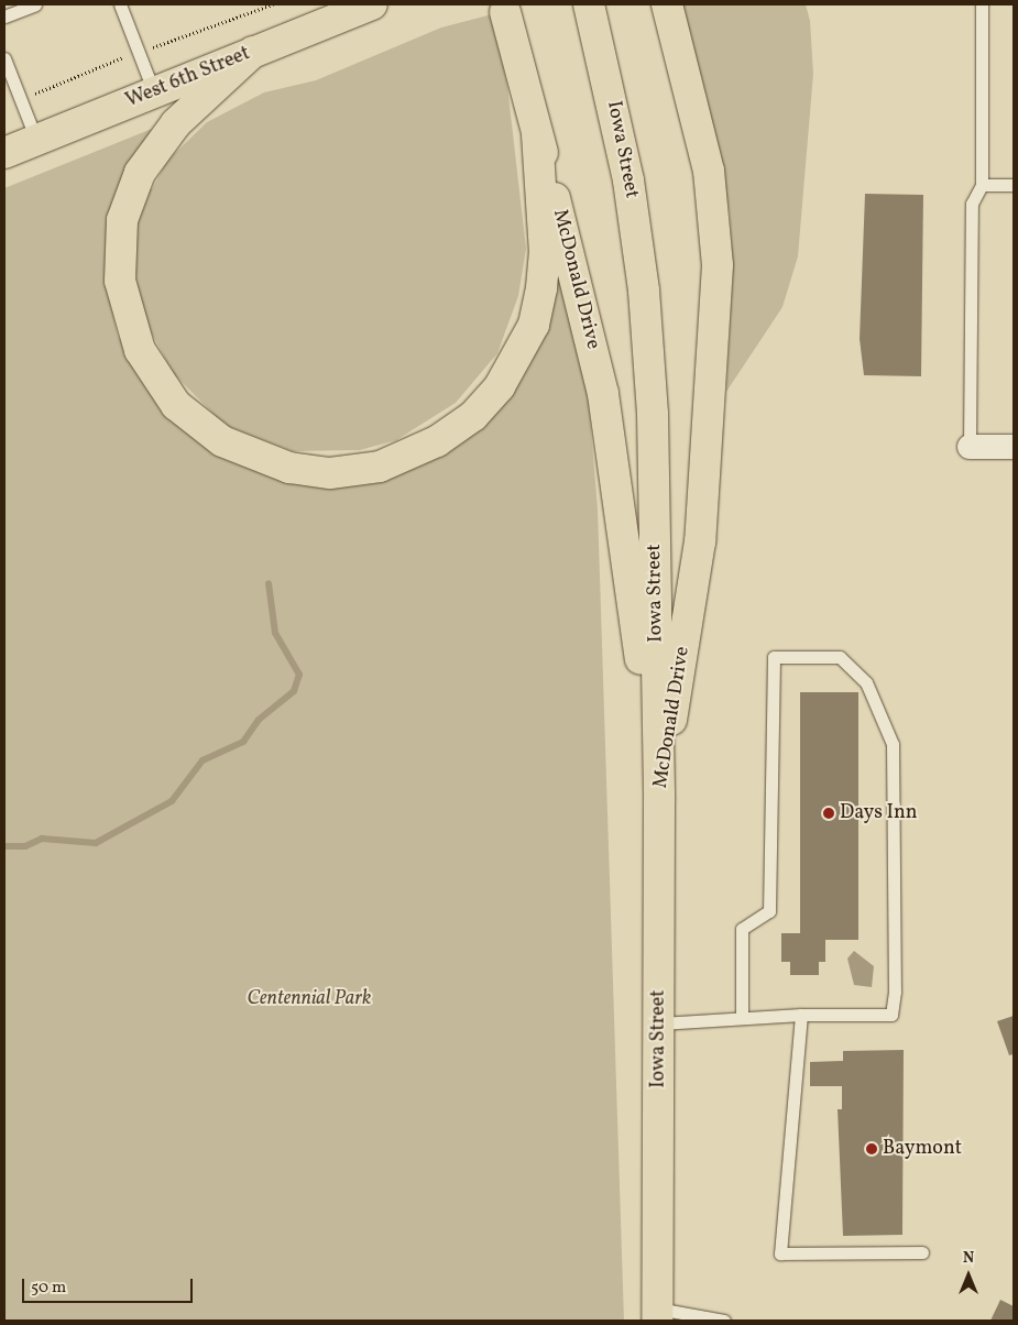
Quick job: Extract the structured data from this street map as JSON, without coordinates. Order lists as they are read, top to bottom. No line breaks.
{"streets":{"main road":["West 6th Street","Iowa Street","McDonald Drive"]},"crossings":[["Iowa Street","McDonald Drive"]],"parks":["Centennial Park"],"places":["Days Inn","Baymont"],"scale_bar":"50 m","north":"top"}
